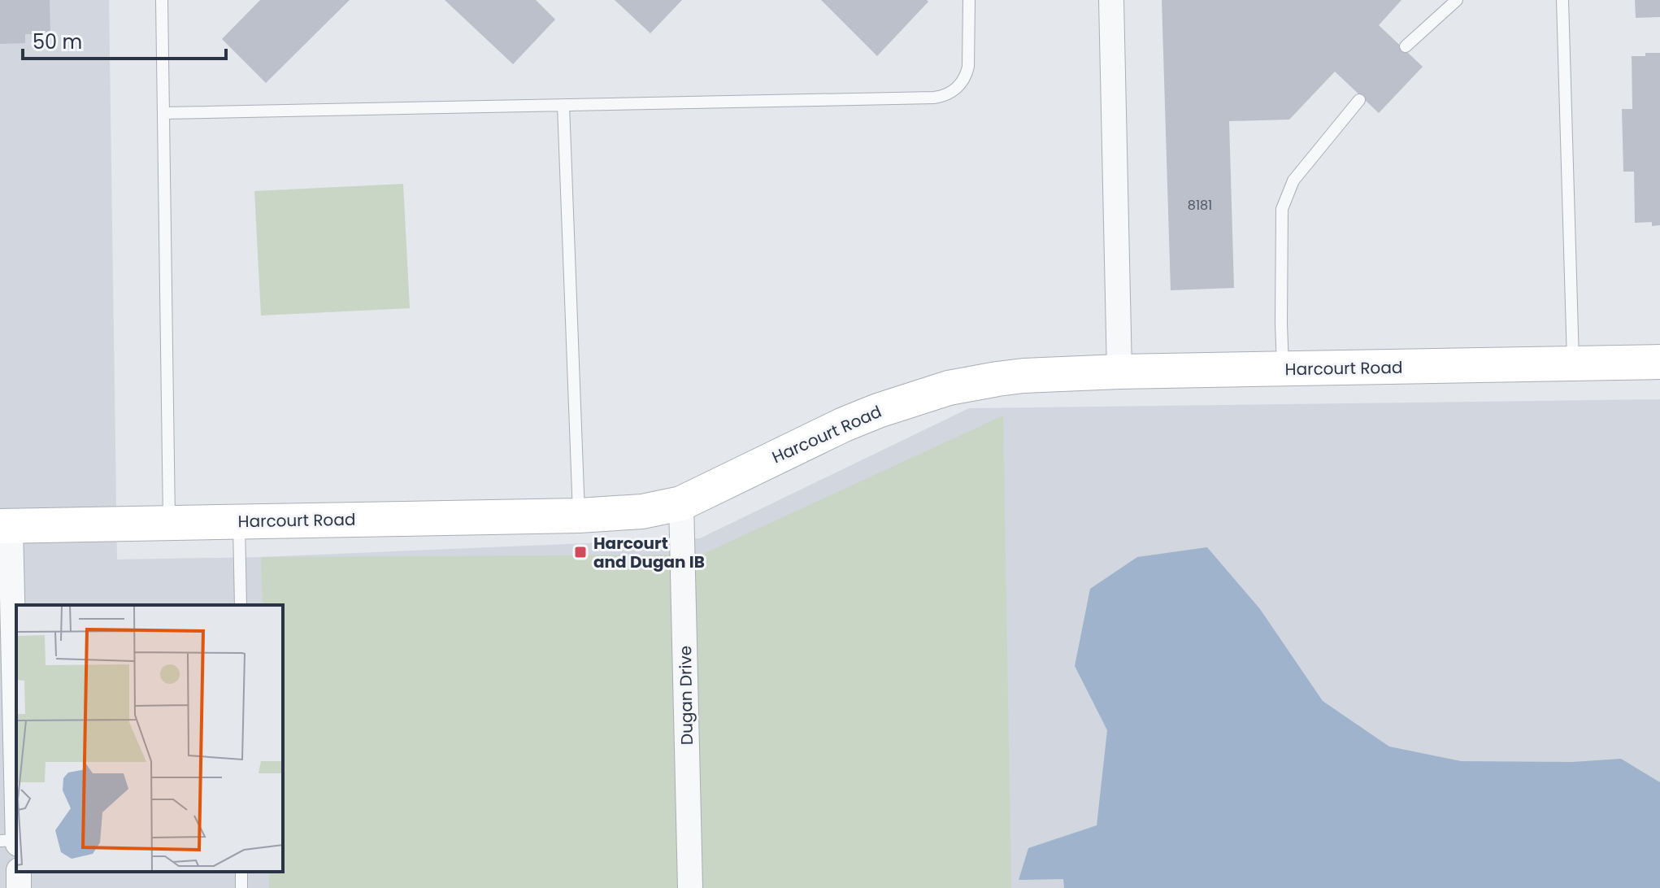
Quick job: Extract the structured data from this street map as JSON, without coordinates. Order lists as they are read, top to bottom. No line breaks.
{"streets":{"street":["Harcourt Road","Dugan Drive"]},"crossings":[["Harcourt Road","Dugan Drive"]],"places":{"transit":["Harcourt and Dugan IB"]},"house_numbers":["8181"],"scale_bar":"50 m"}
